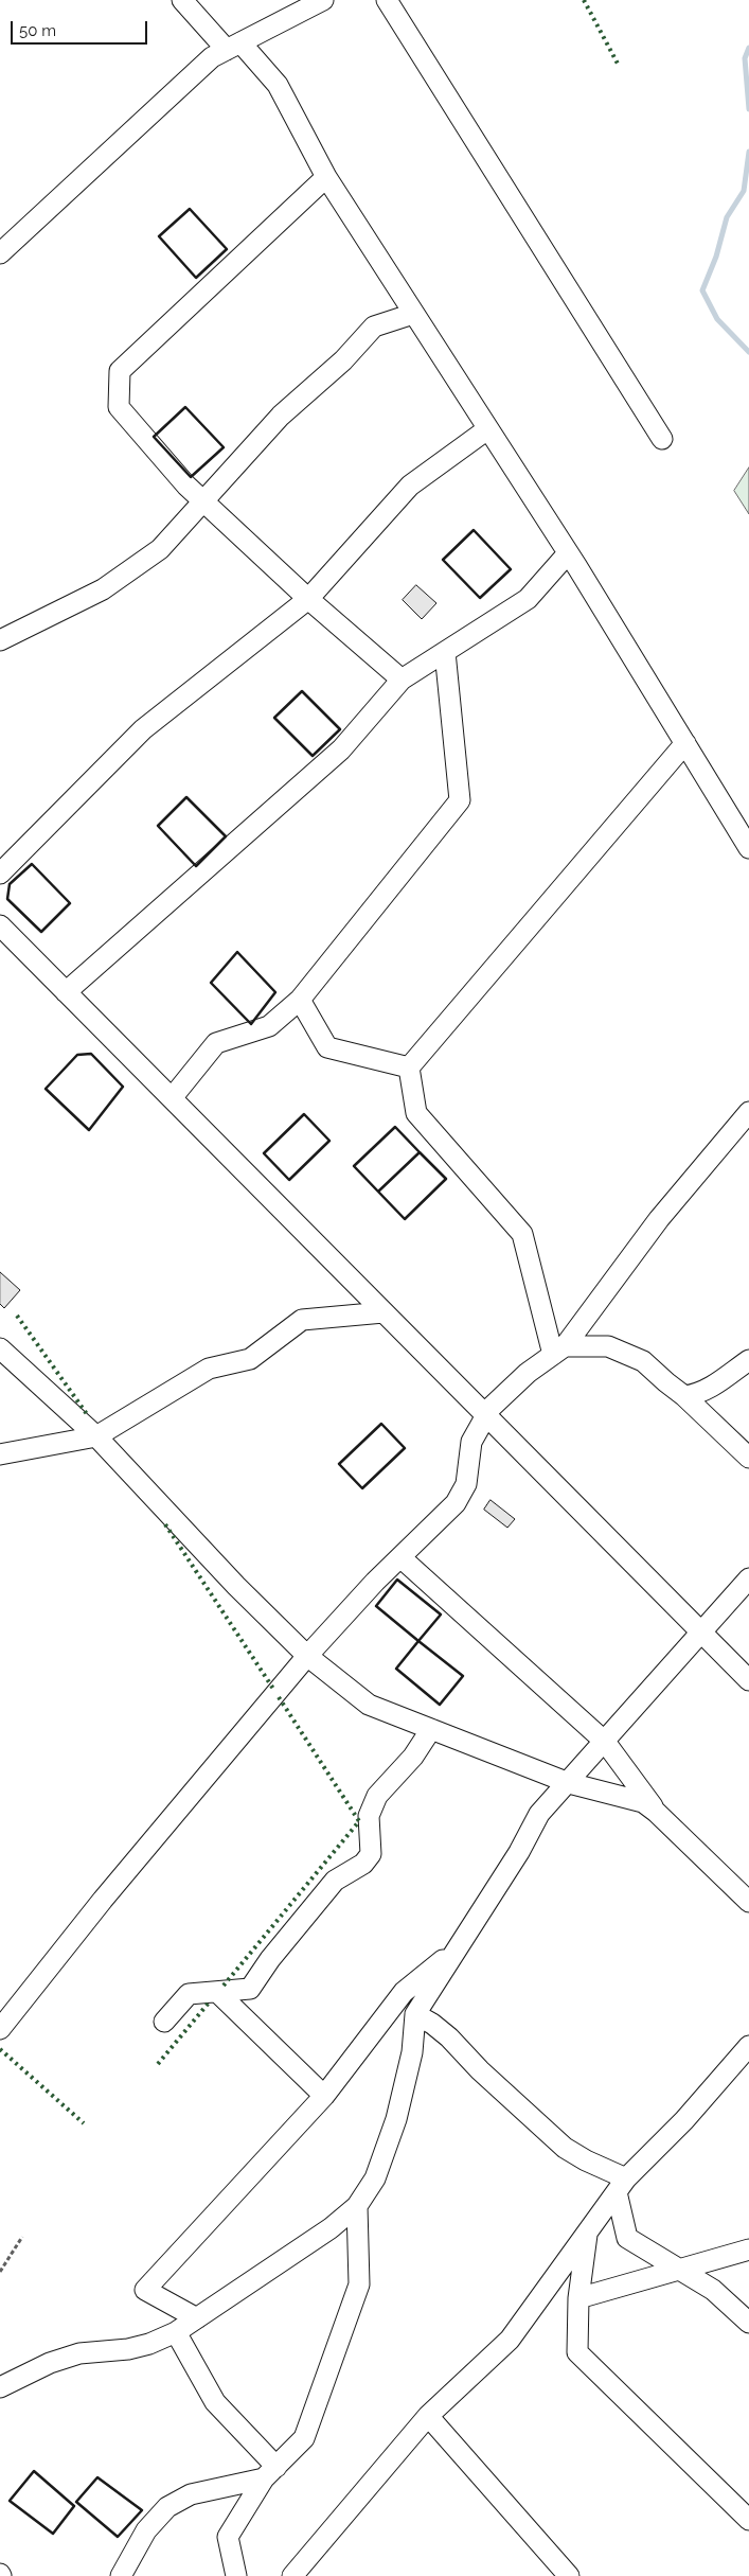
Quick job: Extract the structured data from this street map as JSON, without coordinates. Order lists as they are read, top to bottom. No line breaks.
{"scale_bar":"50 m"}
